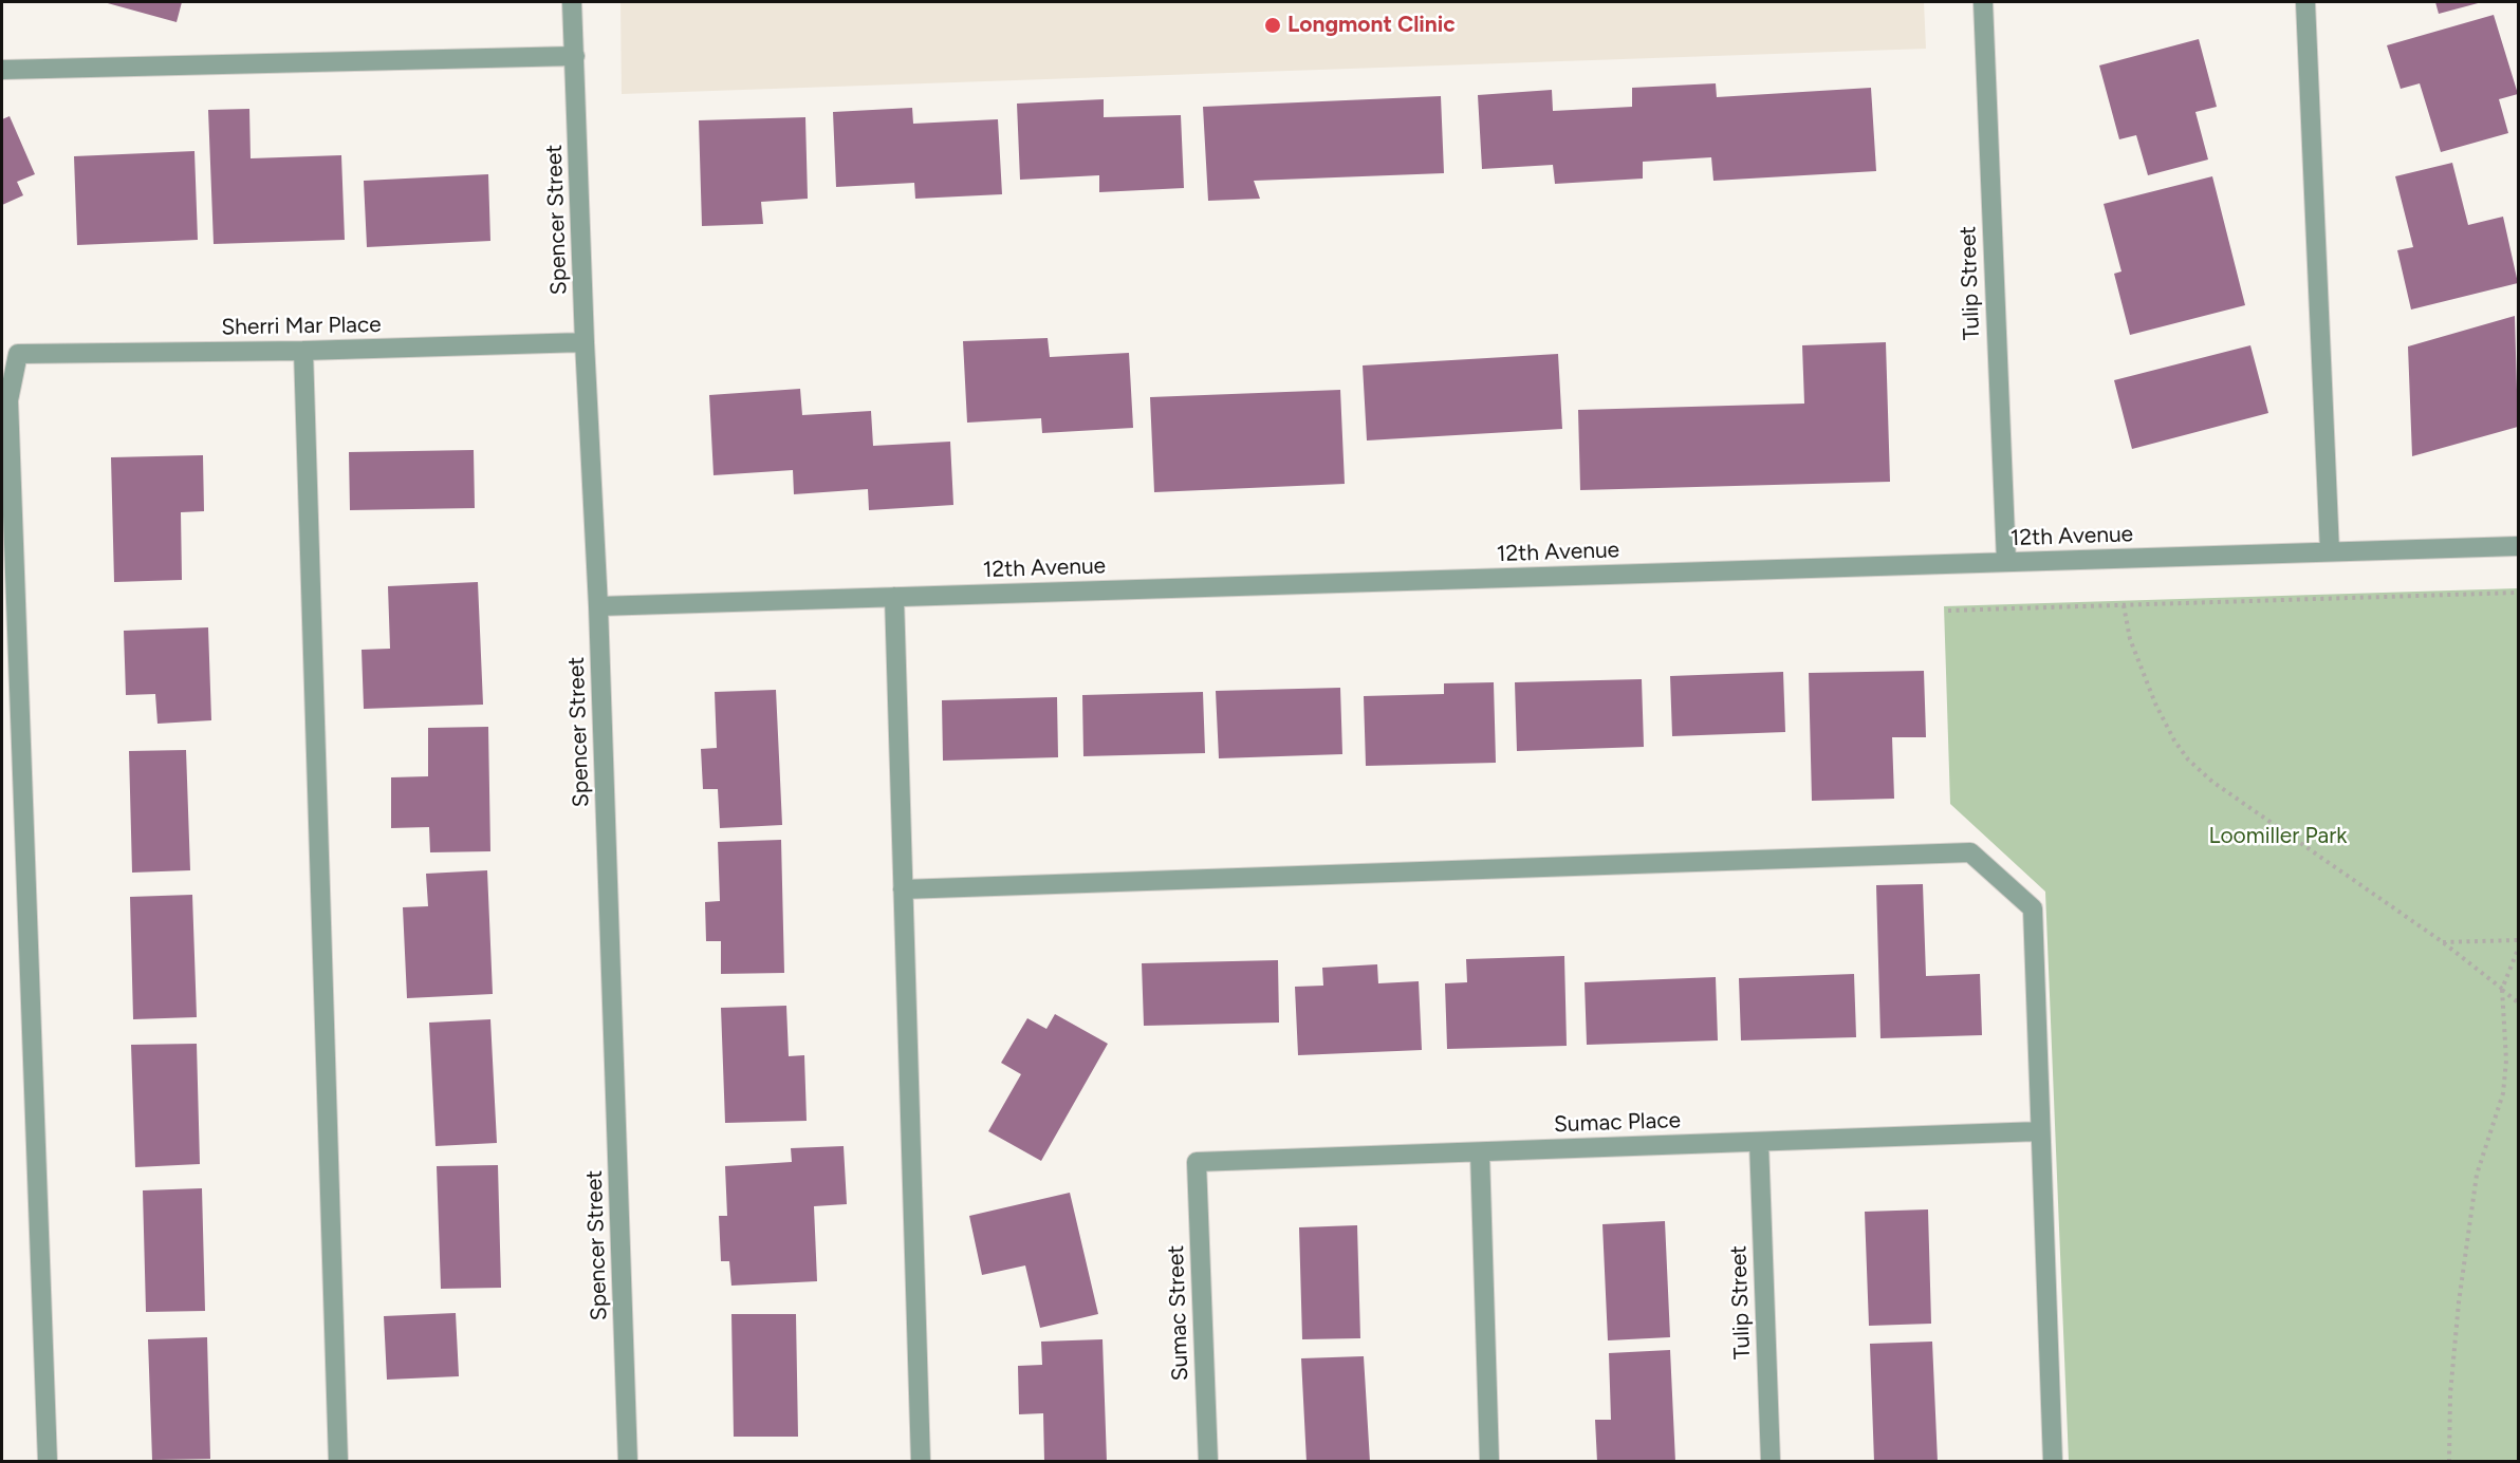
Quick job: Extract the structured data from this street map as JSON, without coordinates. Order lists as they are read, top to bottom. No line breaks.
{"streets":{"street":["Spencer Street","Tulip Street","Sherri Mar Place","12th Avenue","Sumac Place","Sumac Street"]},"crossings":[["Spencer Street","Sherri Mar Place"],["Spencer Street","12th Avenue"],["Tulip Street","12th Avenue"],["Tulip Street","Sumac Place"],["Sumac Place","Sumac Street"]],"parks":["Loomiller Park"],"places":["Longmont Clinic"]}
